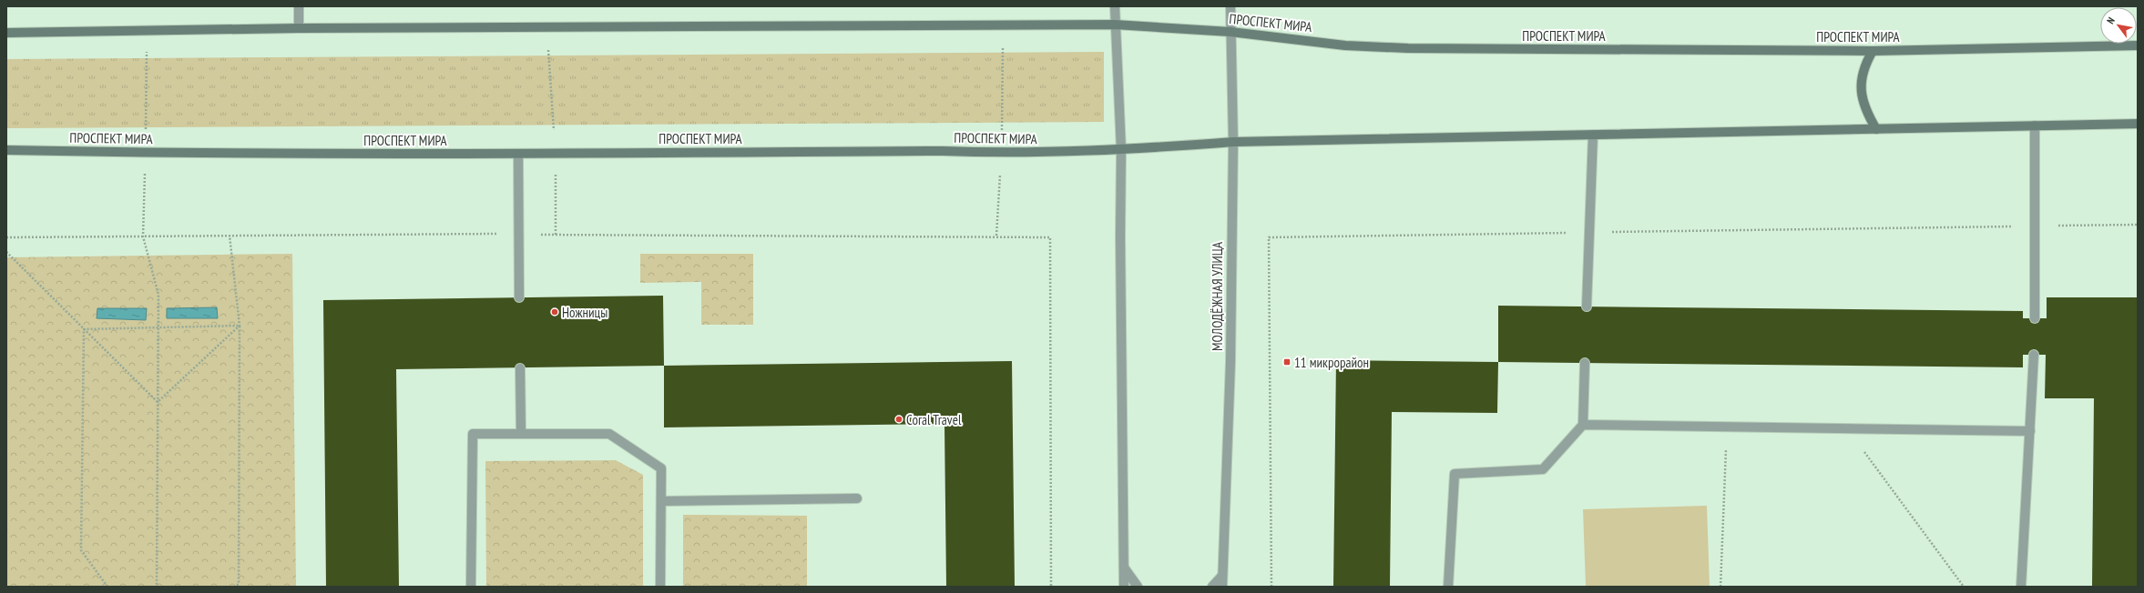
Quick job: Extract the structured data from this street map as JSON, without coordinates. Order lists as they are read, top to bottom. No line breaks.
{"streets":{"main road":["ПРОСПЕКТ МИРА"],"street":["МОЛОДЁЖНАЯ УЛИЦА"]},"crossings":[["ПРОСПЕКТ МИРА","МОЛОДЁЖНАЯ УЛИЦА"]],"places":{"other":["Ножницы","Coral Travel"],"transit":["11 микрорайон"]},"north":"top left"}
